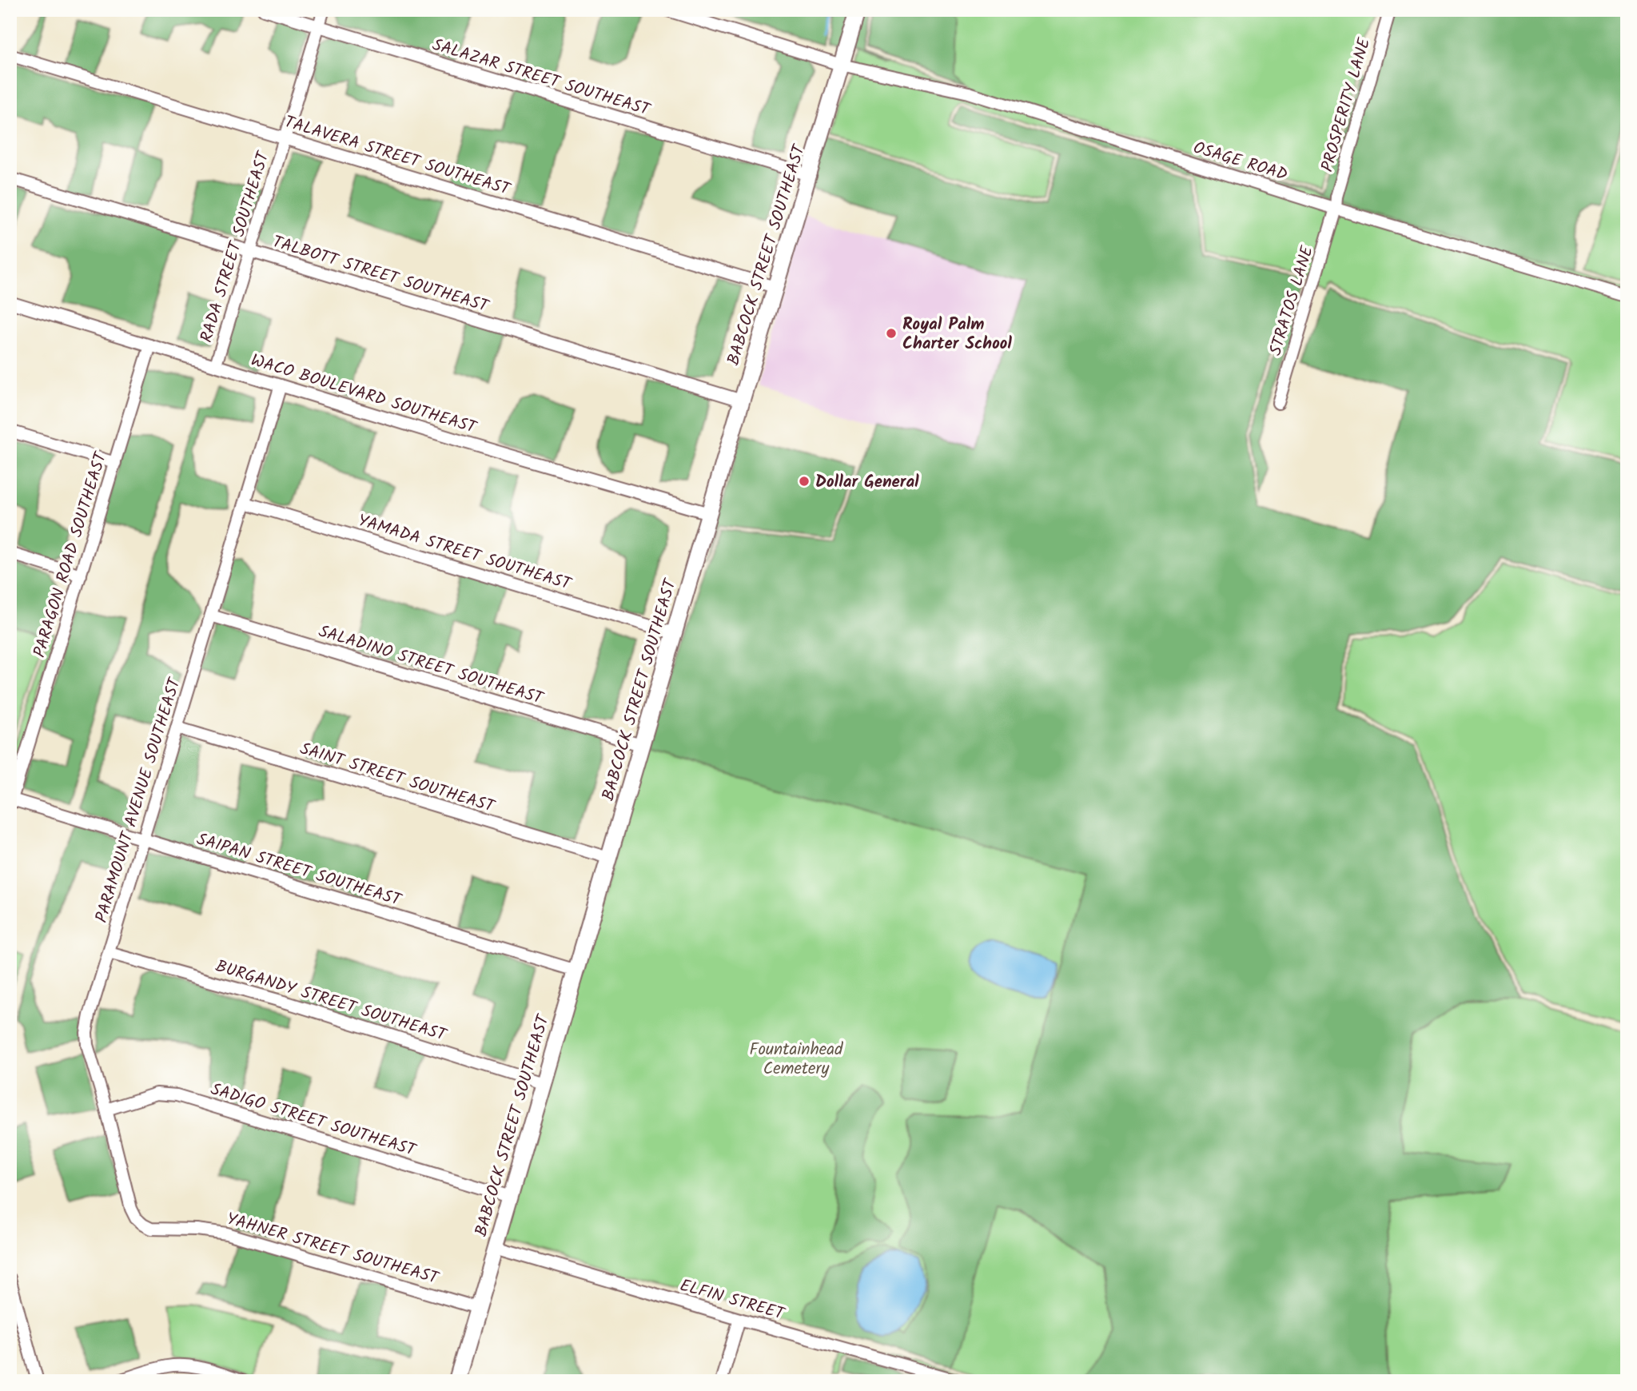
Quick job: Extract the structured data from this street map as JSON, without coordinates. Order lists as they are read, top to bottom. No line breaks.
{"streets":{"main road":["BABCOCK STREET SOUTHEAST"],"street":["SALAZAR STREET SOUTHEAST","PROSPERITY LANE","TALAVERA STREET SOUTHEAST","OSAGE ROAD","RADA STREET SOUTHEAST","TALBOTT STREET SOUTHEAST","STRATOS LANE","WACO BOULEVARD SOUTHEAST","YAMADA STREET SOUTHEAST","PARAGON ROAD SOUTHEAST","SALADINO STREET SOUTHEAST","SAINT STREET SOUTHEAST","PARAMOUNT AVENUE SOUTHEAST","SAIPAN STREET SOUTHEAST","BURGANDY STREET SOUTHEAST","SADIGO STREET SOUTHEAST","YAHNER STREET SOUTHEAST","ELFIN STREET"]},"crossings":[["SALAZAR STREET SOUTHEAST","RADA STREET SOUTHEAST"],["SALAZAR STREET SOUTHEAST","BABCOCK STREET SOUTHEAST"],["PROSPERITY LANE","OSAGE ROAD"],["PROSPERITY LANE","STRATOS LANE"],["TALAVERA STREET SOUTHEAST","RADA STREET SOUTHEAST"],["TALAVERA STREET SOUTHEAST","BABCOCK STREET SOUTHEAST"],["OSAGE ROAD","BABCOCK STREET SOUTHEAST"],["OSAGE ROAD","STRATOS LANE"],["RADA STREET SOUTHEAST","TALBOTT STREET SOUTHEAST"],["RADA STREET SOUTHEAST","WACO BOULEVARD SOUTHEAST"],["BABCOCK STREET SOUTHEAST","TALBOTT STREET SOUTHEAST"],["BABCOCK STREET SOUTHEAST","WACO BOULEVARD SOUTHEAST"],["BABCOCK STREET SOUTHEAST","YAMADA STREET SOUTHEAST"],["BABCOCK STREET SOUTHEAST","SALADINO STREET SOUTHEAST"],["BABCOCK STREET SOUTHEAST","SAINT STREET SOUTHEAST"],["BABCOCK STREET SOUTHEAST","SAIPAN STREET SOUTHEAST"],["BABCOCK STREET SOUTHEAST","BURGANDY STREET SOUTHEAST"],["BABCOCK STREET SOUTHEAST","SADIGO STREET SOUTHEAST"],["BABCOCK STREET SOUTHEAST","YAHNER STREET SOUTHEAST"],["BABCOCK STREET SOUTHEAST","ELFIN STREET"],["WACO BOULEVARD SOUTHEAST","PARAGON ROAD SOUTHEAST"],["WACO BOULEVARD SOUTHEAST","PARAMOUNT AVENUE SOUTHEAST"],["YAMADA STREET SOUTHEAST","PARAMOUNT AVENUE SOUTHEAST"],["PARAGON ROAD SOUTHEAST","SAIPAN STREET SOUTHEAST"],["SALADINO STREET SOUTHEAST","PARAMOUNT AVENUE SOUTHEAST"],["SAINT STREET SOUTHEAST","PARAMOUNT AVENUE SOUTHEAST"],["PARAMOUNT AVENUE SOUTHEAST","SAIPAN STREET SOUTHEAST"],["PARAMOUNT AVENUE SOUTHEAST","BURGANDY STREET SOUTHEAST"],["PARAMOUNT AVENUE SOUTHEAST","SADIGO STREET SOUTHEAST"],["PARAMOUNT AVENUE SOUTHEAST","YAHNER STREET SOUTHEAST"]],"parks":["Fountainhead Cemetery"],"places":["Royal Palm Charter School","Dollar General"]}
